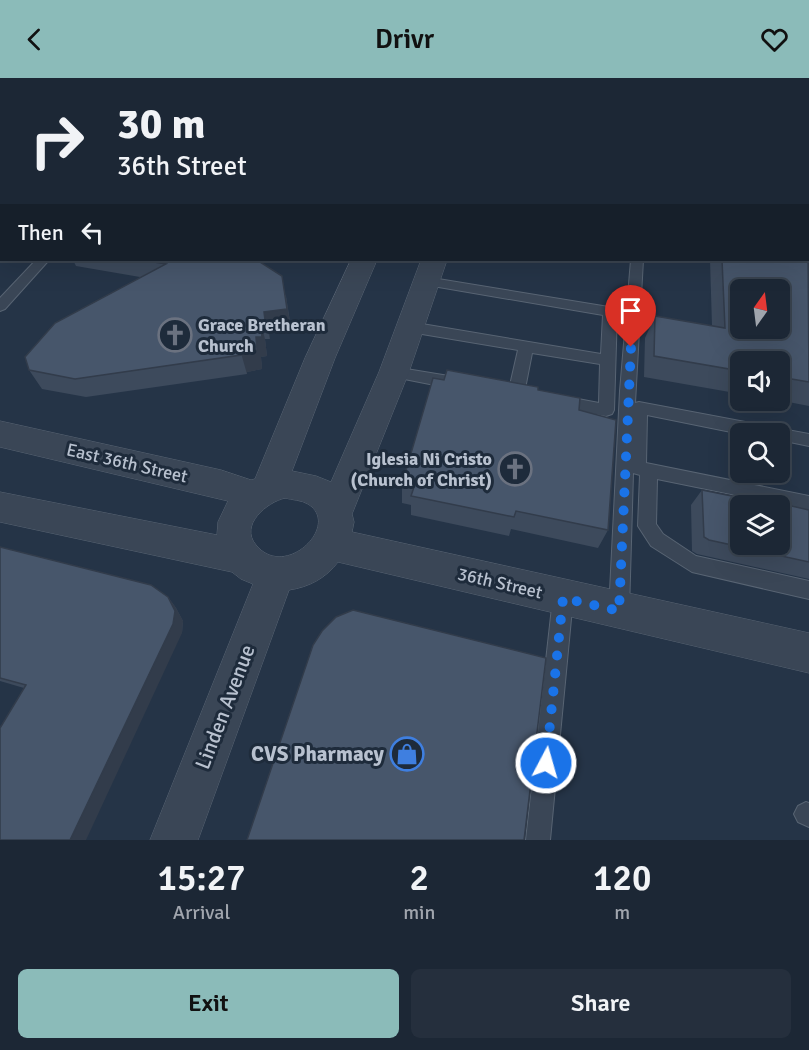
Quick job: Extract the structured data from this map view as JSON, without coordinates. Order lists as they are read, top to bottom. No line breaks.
{"streets":{"street":["East 36th Street","36th Street","Linden Avenue"]},"crossings":[["East 36th Street","36th Street"],["East 36th Street","Linden Avenue"],["36th Street","Linden Avenue"]],"places":{"church":["Grace Bretheran Church","Iglesia Ni Cristo (Church of Christ)"],"shop":["CVS Pharmacy"]},"north":"top","page":{"header":"Drivr","turn":["30 m","36th Street"],"then":"Then","eta":["15:27","Arrival","2","min","120","m"],"buttons":["Exit","Share"]}}
